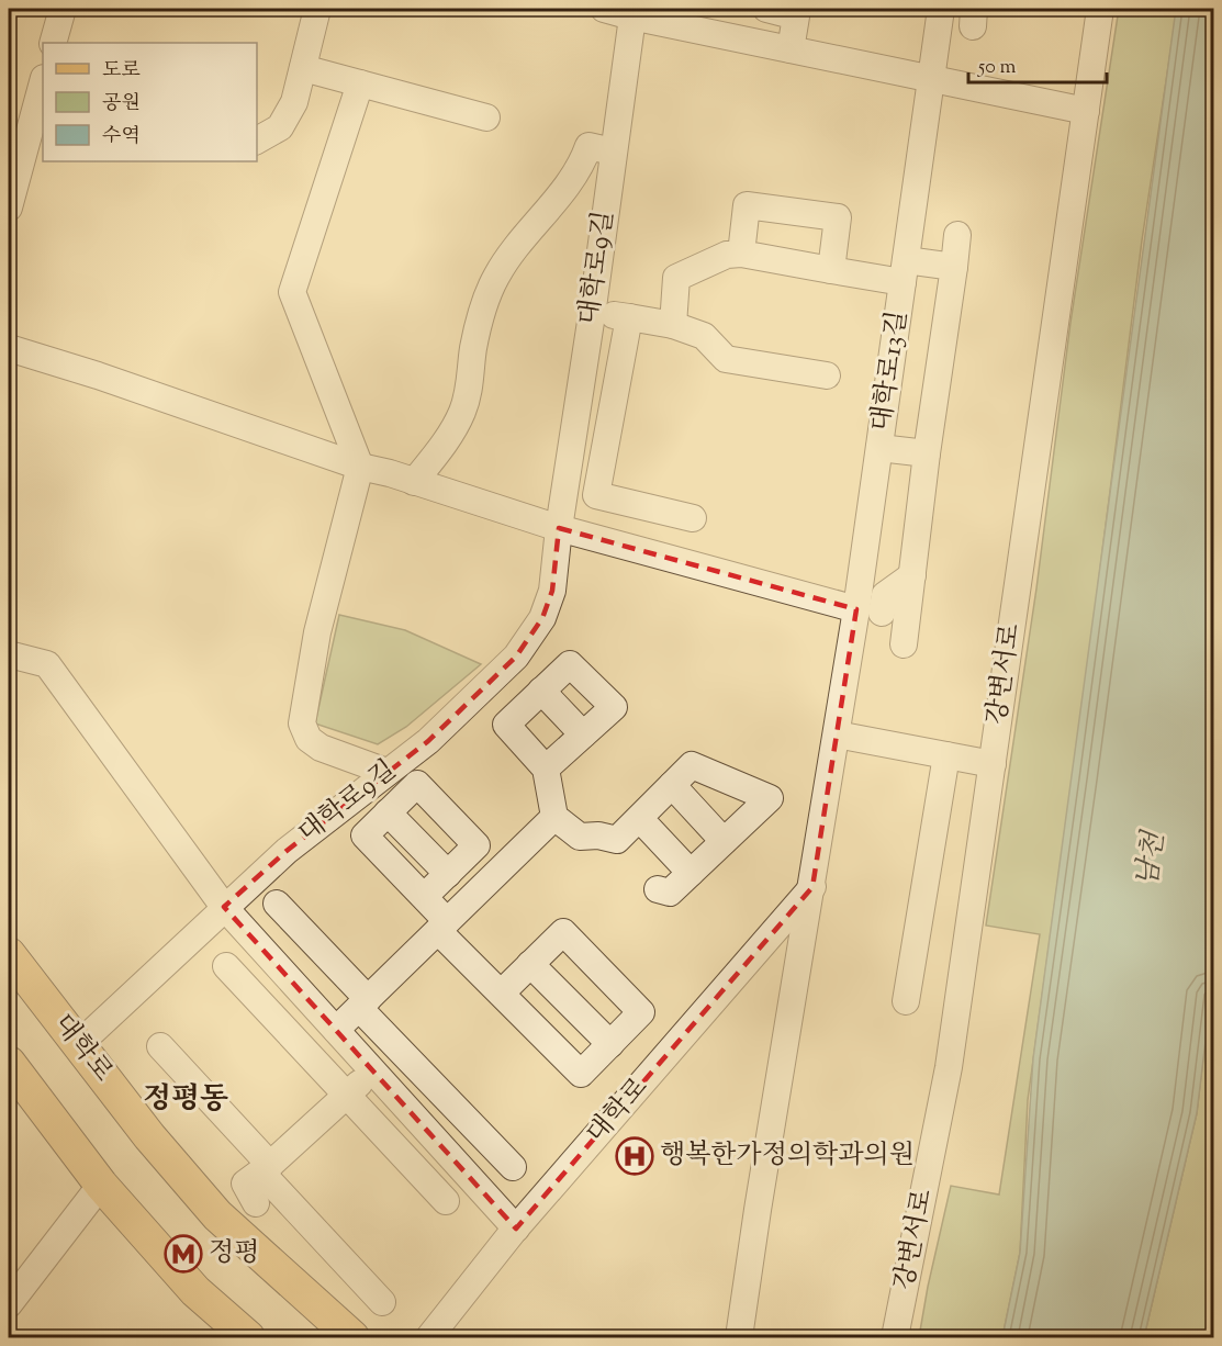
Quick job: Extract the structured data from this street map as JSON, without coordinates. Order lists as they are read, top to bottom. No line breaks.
{"streets":{"main road":["대학로"],"street":["대학로9길","대학로13길","강변서로"]},"crossings":[["대학로9길","대학로"],["대학로13길","대학로"]],"districts":["정평동"],"water":["남천"],"places":{"hospital":["행복한가정의학과의원"],"metro station":["정평"]},"legend":["도로","공원","수역"],"scale_bar":"50 m"}
